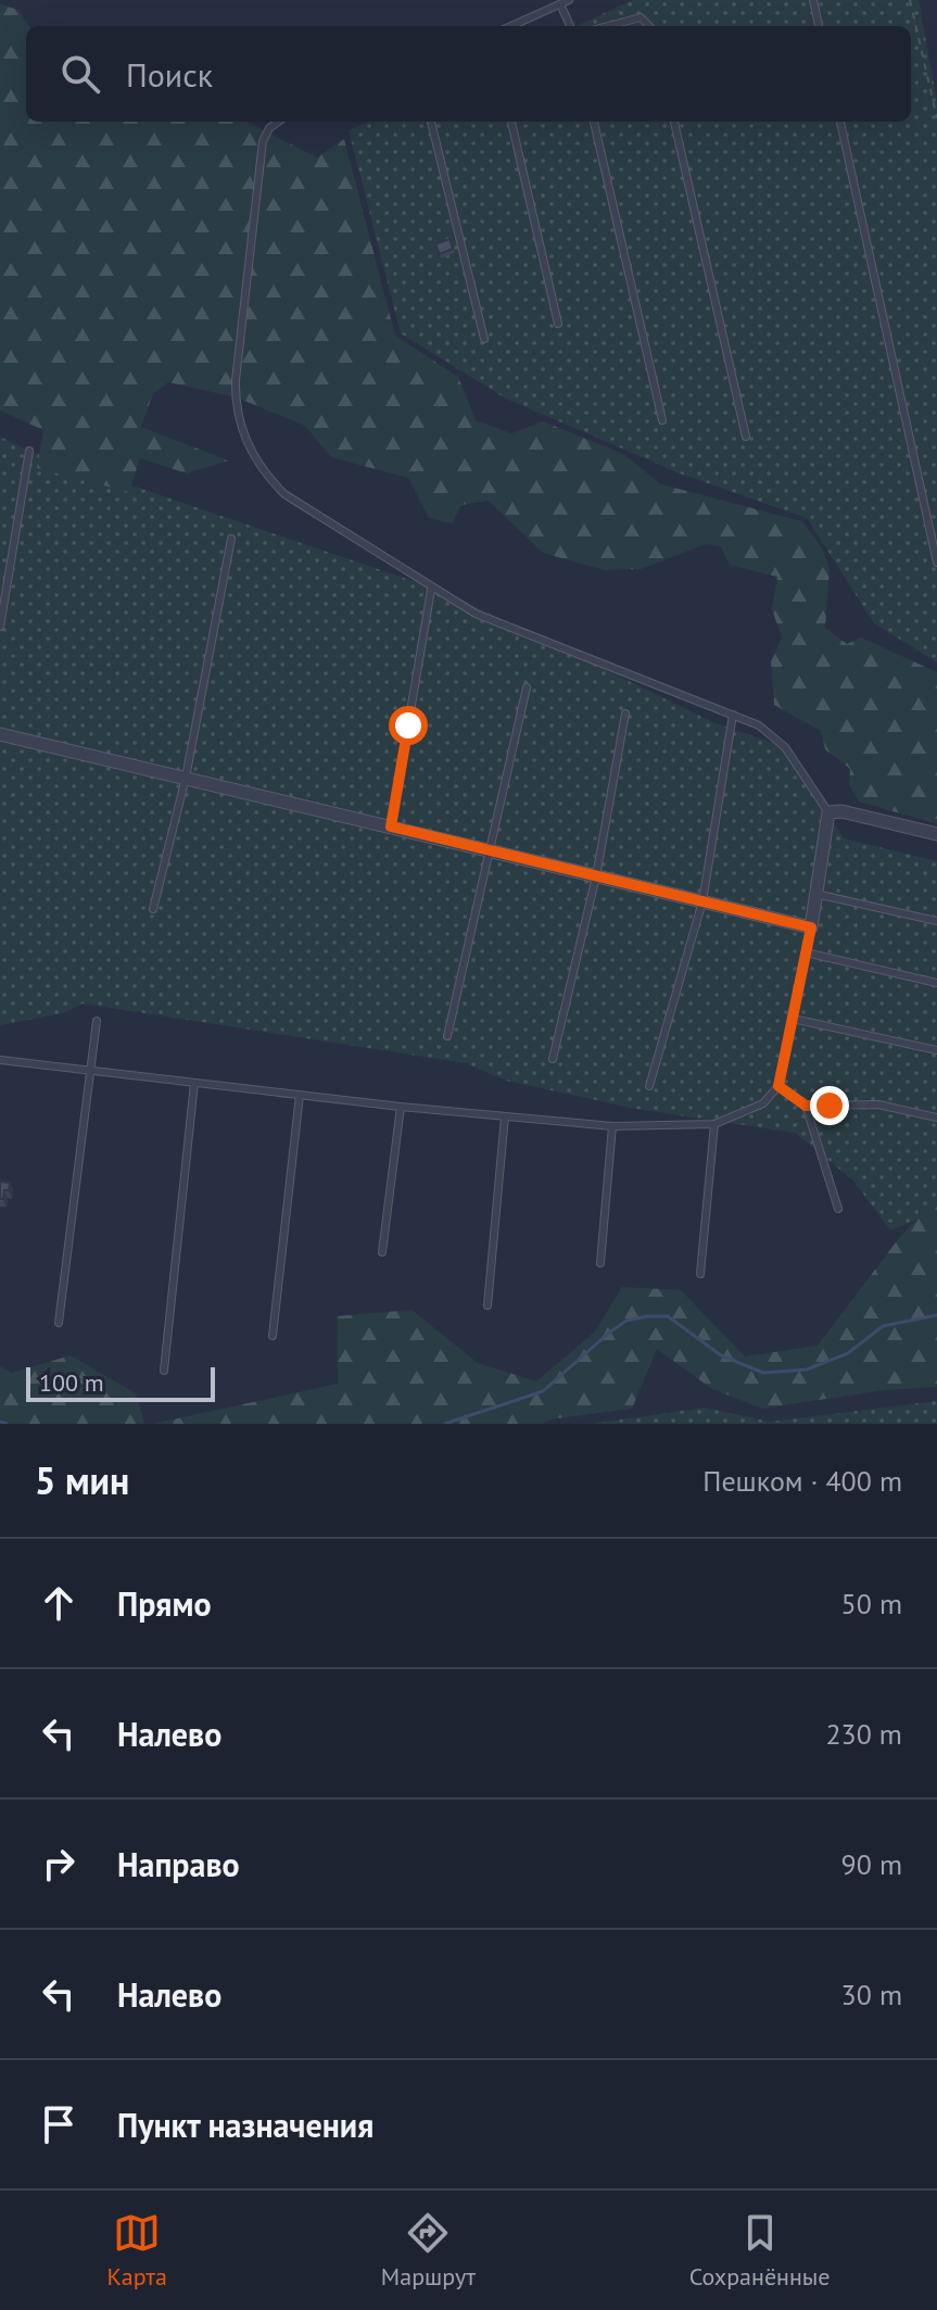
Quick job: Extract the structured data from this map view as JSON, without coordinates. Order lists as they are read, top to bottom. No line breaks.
{"scale_bar":"100 m","page":{"search":"Поиск","scale":"100 m","heading":["5 мин","Пешком · 400 m"],"list":[["Прямо","50 m"],["Налево","230 m"],["Направо","90 m"],["Налево","30 m"],"Пункт назначения"],"nav":["Карта","Маршрут","Сохранённые"]}}
